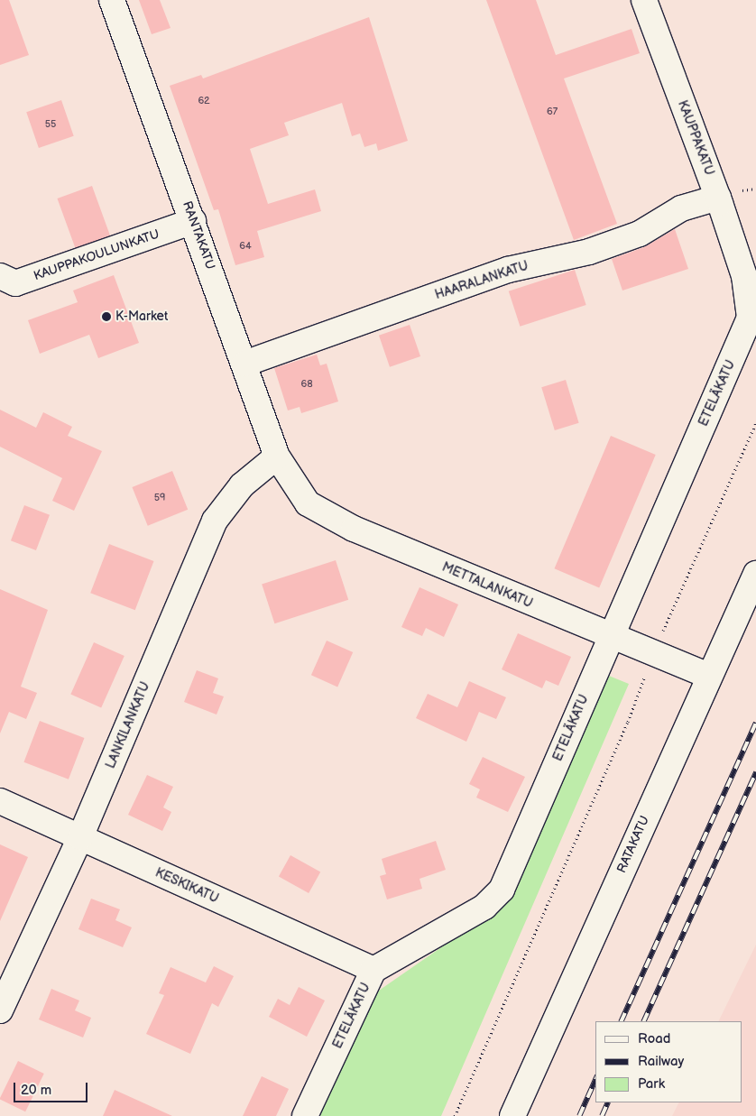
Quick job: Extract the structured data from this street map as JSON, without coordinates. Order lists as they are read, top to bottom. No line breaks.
{"streets":{"street":["KAUPPAKATU","RANTAKATU","KAUPPAKOULUNKATU","HAARALANKATU","ETELÄKATU","METTALANKATU","LANKILANKATU","RATAKATU","KESKIKATU"]},"crossings":[["KAUPPAKATU","HAARALANKATU"],["KAUPPAKATU","ETELÄKATU"],["RANTAKATU","KAUPPAKOULUNKATU"],["RANTAKATU","HAARALANKATU"],["RANTAKATU","METTALANKATU"],["RANTAKATU","LANKILANKATU"],["ETELÄKATU","METTALANKATU"],["ETELÄKATU","KESKIKATU"],["METTALANKATU","LANKILANKATU"],["METTALANKATU","RATAKATU"],["LANKILANKATU","KESKIKATU"]],"places":["K-Market"],"house_numbers":["62","67","55","64","68","59"],"legend":["Road","Railway","Park"],"scale_bar":"20 m"}
